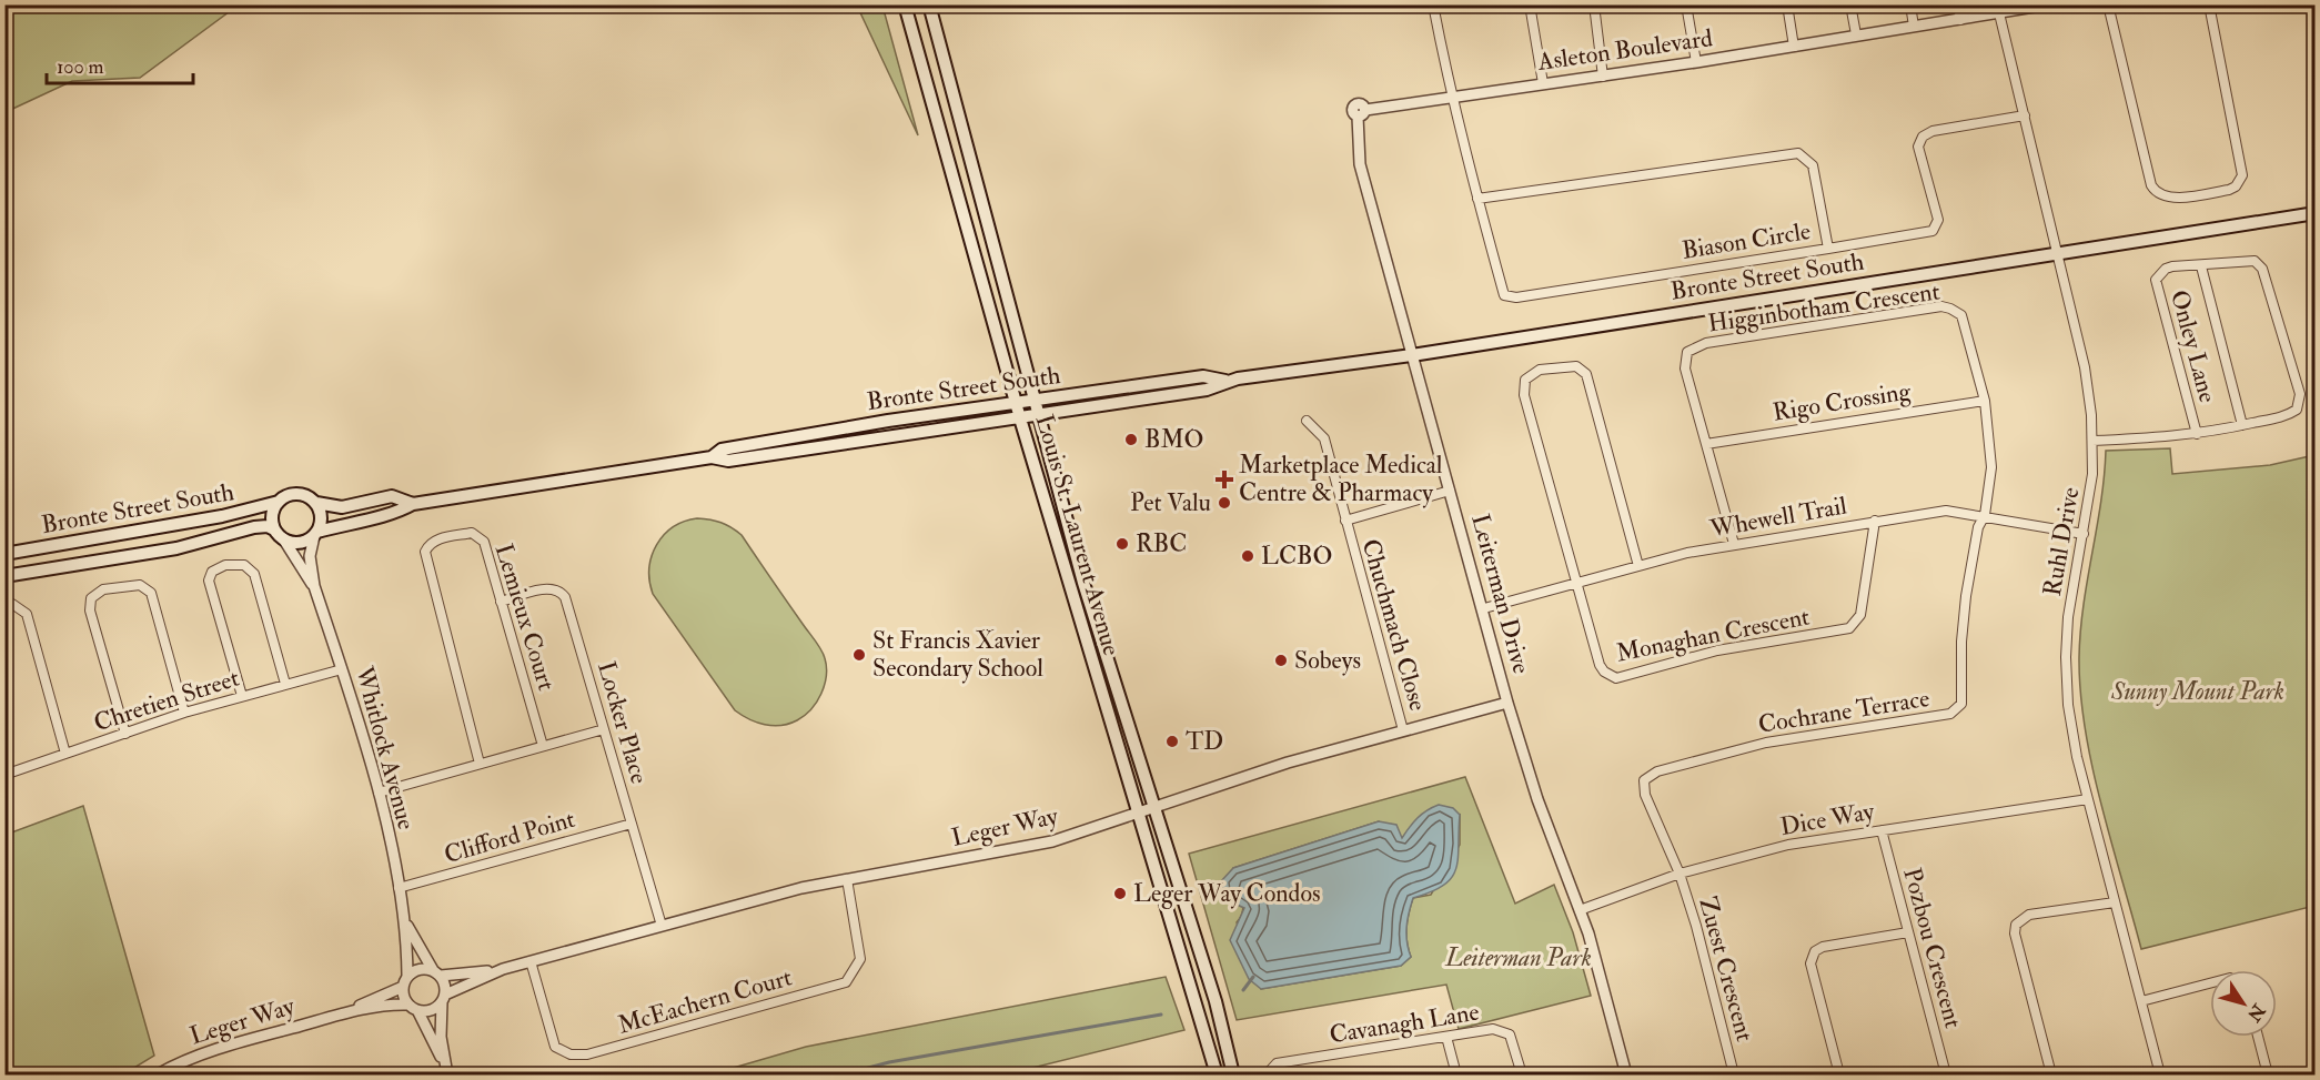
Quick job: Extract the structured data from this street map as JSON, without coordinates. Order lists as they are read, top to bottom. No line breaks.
{"streets":{"main road":["Bronte Street South","Louis St. Laurent Avenue"],"street":["Asleton Boulevard","Biason Circle","Higginbotham Crescent","Onley Lane","Rigo Crossing","Whewell Trail","Ruhl Drive","Leiterman Drive","Lemieux Court","Chuchmach Close","Monaghan Crescent","Chretien Street","Cochrane Terrace","Locker Place","Whitlock Avenue","Dice Way","Leger Way","Clifford Point","Pozbou Crescent","Zuest Crescent","McEachern Court","Cavanagh Lane"]},"crossings":[["Asleton Boulevard","Biason Circle"],["Asleton Boulevard","Ruhl Drive"],["Asleton Boulevard","Leiterman Drive"],["Bronte Street South","Louis St. Laurent Avenue"],["Bronte Street South","Ruhl Drive"],["Bronte Street South","Leiterman Drive"],["Bronte Street South","Whitlock Avenue"],["Higginbotham Crescent","Rigo Crossing"],["Higginbotham Crescent","Whewell Trail"],["Higginbotham Crescent","Cochrane Terrace"],["Whewell Trail","Ruhl Drive"],["Whewell Trail","Leiterman Drive"],["Whewell Trail","Monaghan Crescent"],["Whewell Trail","Cochrane Terrace"],["Louis St. Laurent Avenue","Leger Way"],["Ruhl Drive","Dice Way"],["Leiterman Drive","Dice Way"],["Leiterman Drive","Leger Way"],["Lemieux Court","Locker Place"],["Chuchmach Close","Leger Way"],["Chretien Street","Whitlock Avenue"],["Cochrane Terrace","Dice Way"],["Cochrane Terrace","Zuest Crescent"],["Locker Place","Leger Way"],["Locker Place","Clifford Point"],["Whitlock Avenue","Leger Way"],["Whitlock Avenue","Clifford Point"],["Dice Way","Pozbou Crescent"],["Dice Way","Zuest Crescent"],["Leger Way","McEachern Court"]],"parks":["Sunny Mount Park","Leiterman Park"],"places":{"other":["BMO","Pet Valu","RBC","LCBO","St Francis Xavier Secondary School","Sobeys","TD","Leger Way Condos"],"health":["Marketplace Medical Centre & Pharmacy"]},"scale_bar":"100 m","north":"bottom right"}
